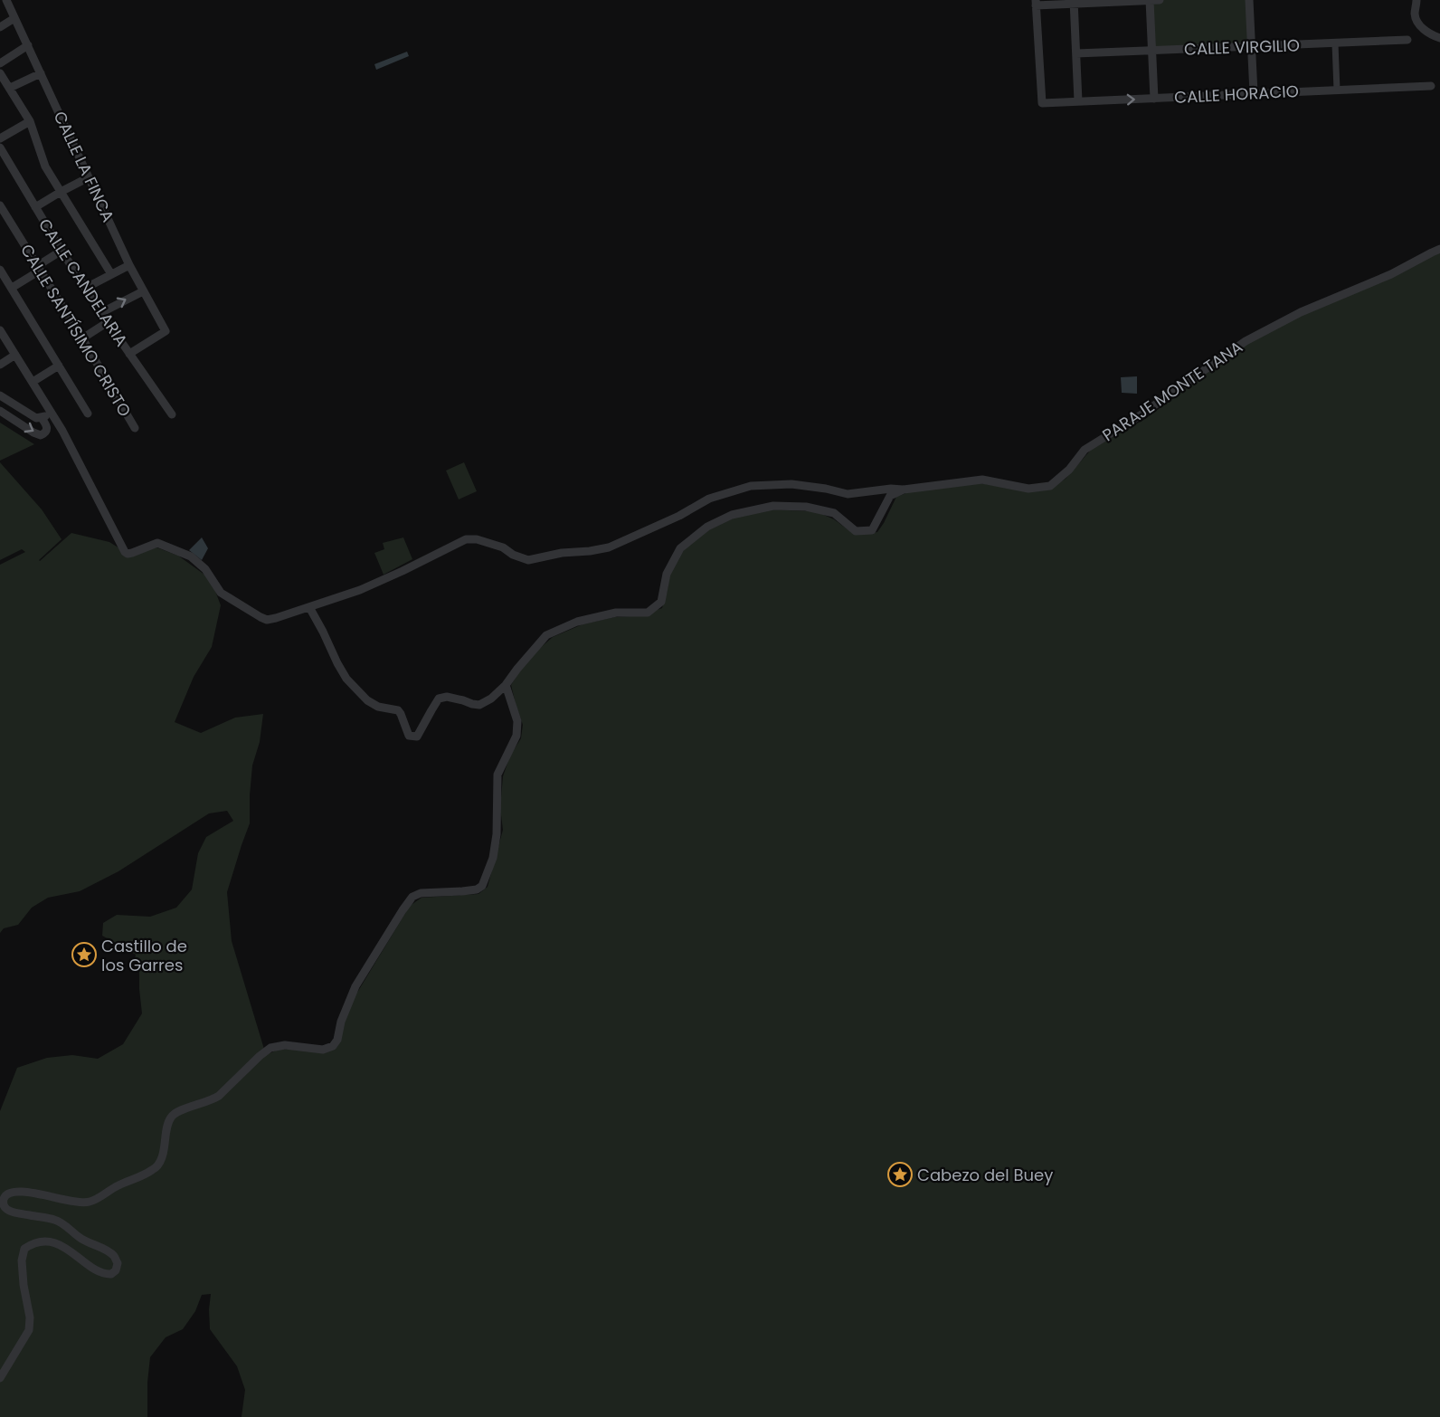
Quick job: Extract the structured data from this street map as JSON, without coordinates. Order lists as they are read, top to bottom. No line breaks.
{"streets":{"street":["CALLE VIRGILIO","CALLE HORACIO","CALLE LA FINCA","CALLE CANDELARIA","CALLE SANTÍSIMO CRISTO","PARAJE MONTE TANA"]},"crossings":[["CALLE LA FINCA","CALLE CANDELARIA"]],"places":{"place":["Castillo de los Garres","Cabezo del Buey"]}}
